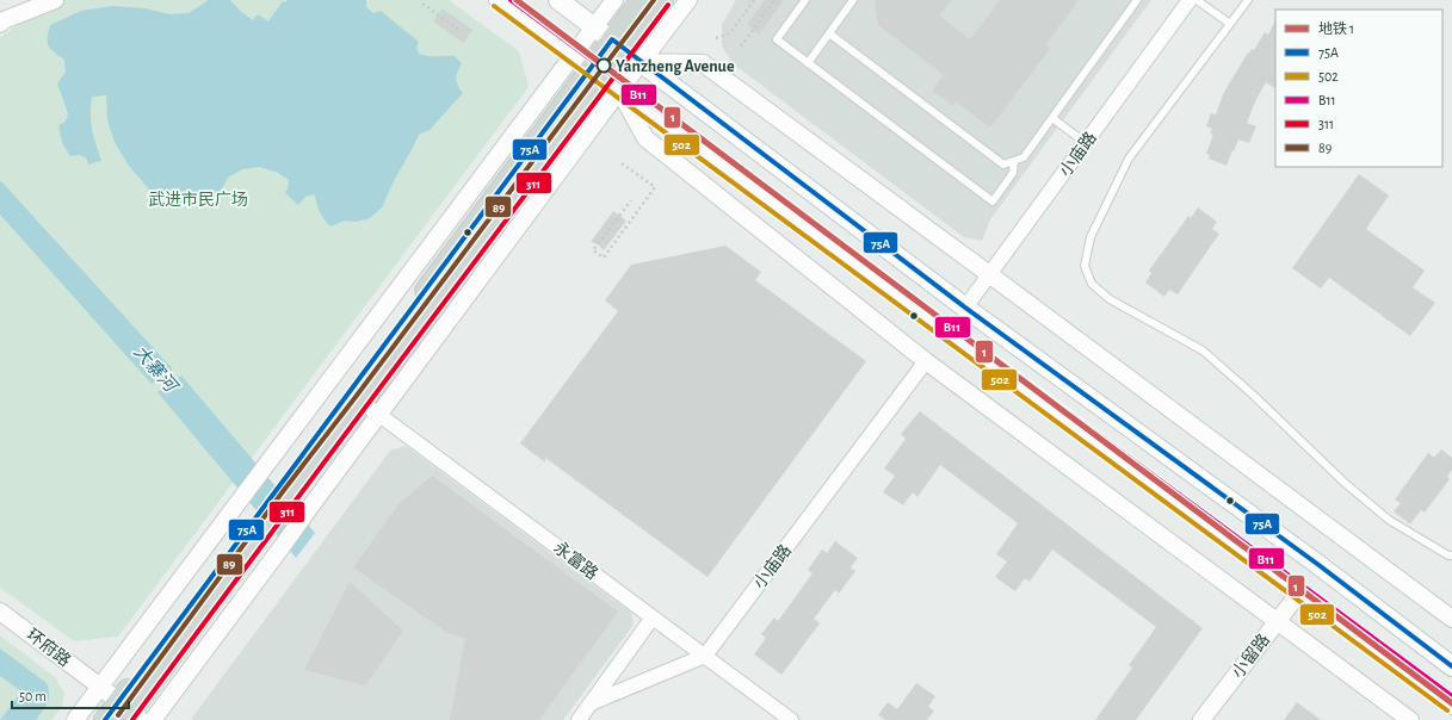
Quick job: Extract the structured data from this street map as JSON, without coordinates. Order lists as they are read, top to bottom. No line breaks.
{"streets":{"street":["小庙路","永富路","环府路","小留路"]},"crossings":[["小庙路","永富路"]],"water":["大寨河"],"parks":["武进市民广场"],"places":["Yanzheng Avenue"],"lines":["metro line 1","transit line B11","transit line 89","transit line 311","transit line 502","transit line 75A"],"legend":["地铁 1","75A","502","B11","311","89"],"scale_bar":"50 m"}
